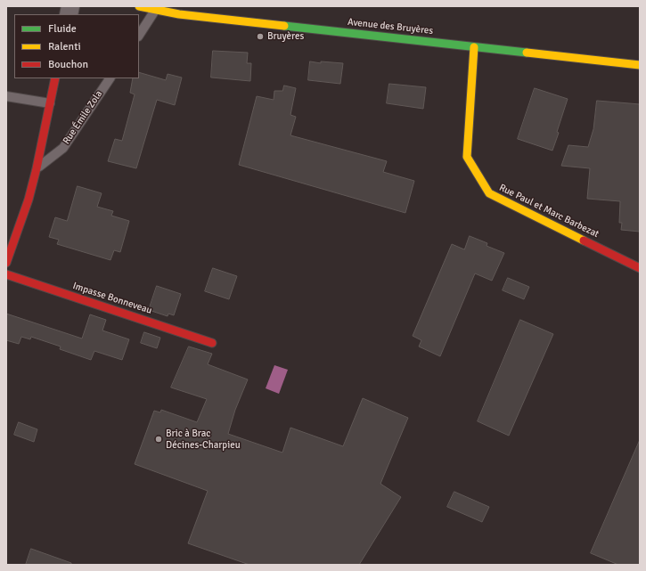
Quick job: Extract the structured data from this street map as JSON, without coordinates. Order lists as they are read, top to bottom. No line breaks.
{"streets":{"street":["Avenue des Bruyères","Rue Paul et Marc Barbezat","Impasse Bonneveau"],"lane":["Rue Émile Zola"]},"crossings":[["Avenue des Bruyères","Rue Paul et Marc Barbezat"]],"places":["Bruyères","Bric à Brac Décines-Charpieu"],"legend":["Fluide","Ralenti","Bouchon"]}
